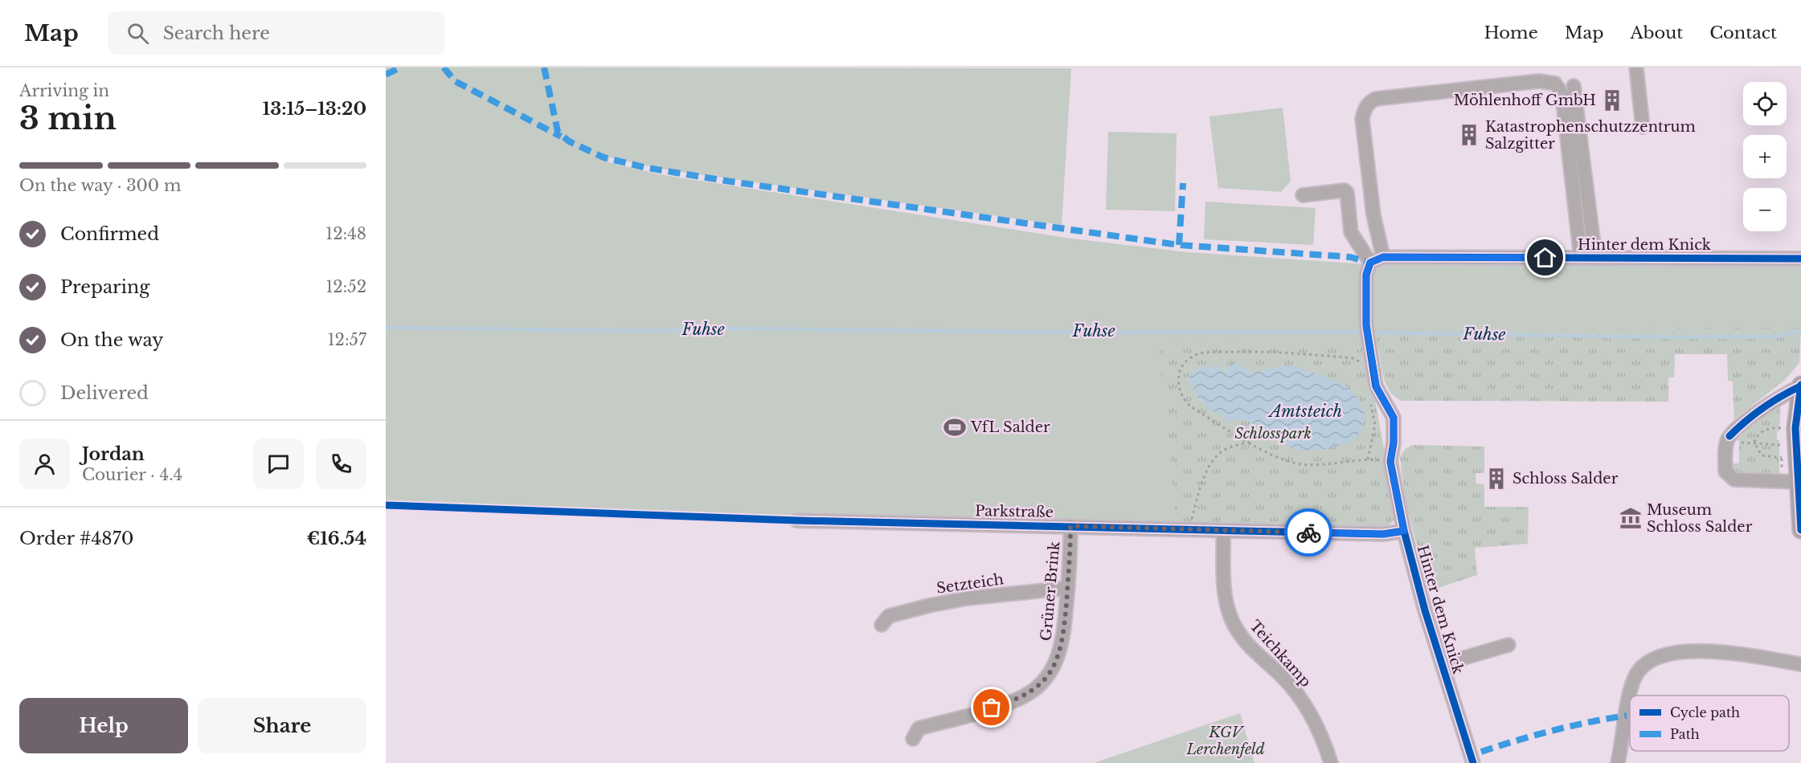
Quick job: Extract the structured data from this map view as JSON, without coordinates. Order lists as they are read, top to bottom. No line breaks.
{"streets":{"street":["Hinter dem Knick","Parkstraße","Setzteich","Grüner Brink","Teichkamp"]},"crossings":[["Hinter dem Knick","Parkstraße"],["Parkstraße","Grüner Brink"],["Parkstraße","Teichkamp"],["Setzteich","Grüner Brink"]],"water":["Fuhse","Amtsteich"],"parks":["Schlosspark","KGV Lerchenfeld"],"places":{"building":["Möhlenhoff GmbH","Katastrophenschutzzentrum Salzgitter","Schloss Salder"],"sports":["VfL Salder"],"museum":["Museum Schloss Salder"]},"legend":["Cycle path","Path"],"page":{"header":"Map","search":"Search here","nav":["Home","Map","About","Contact"],"heading":["3 min","Arriving in","13:15–13:20"],"panel":["Jordan","Courier · 4.4","Order #4870","€16.54"],"map_buttons":["+","−"],"bar":"On the way · 300 m","list":[["Confirmed","12:48"],["Preparing","12:52"],["On the way","12:57"],"Delivered"],"buttons":["Help","Share"]}}
